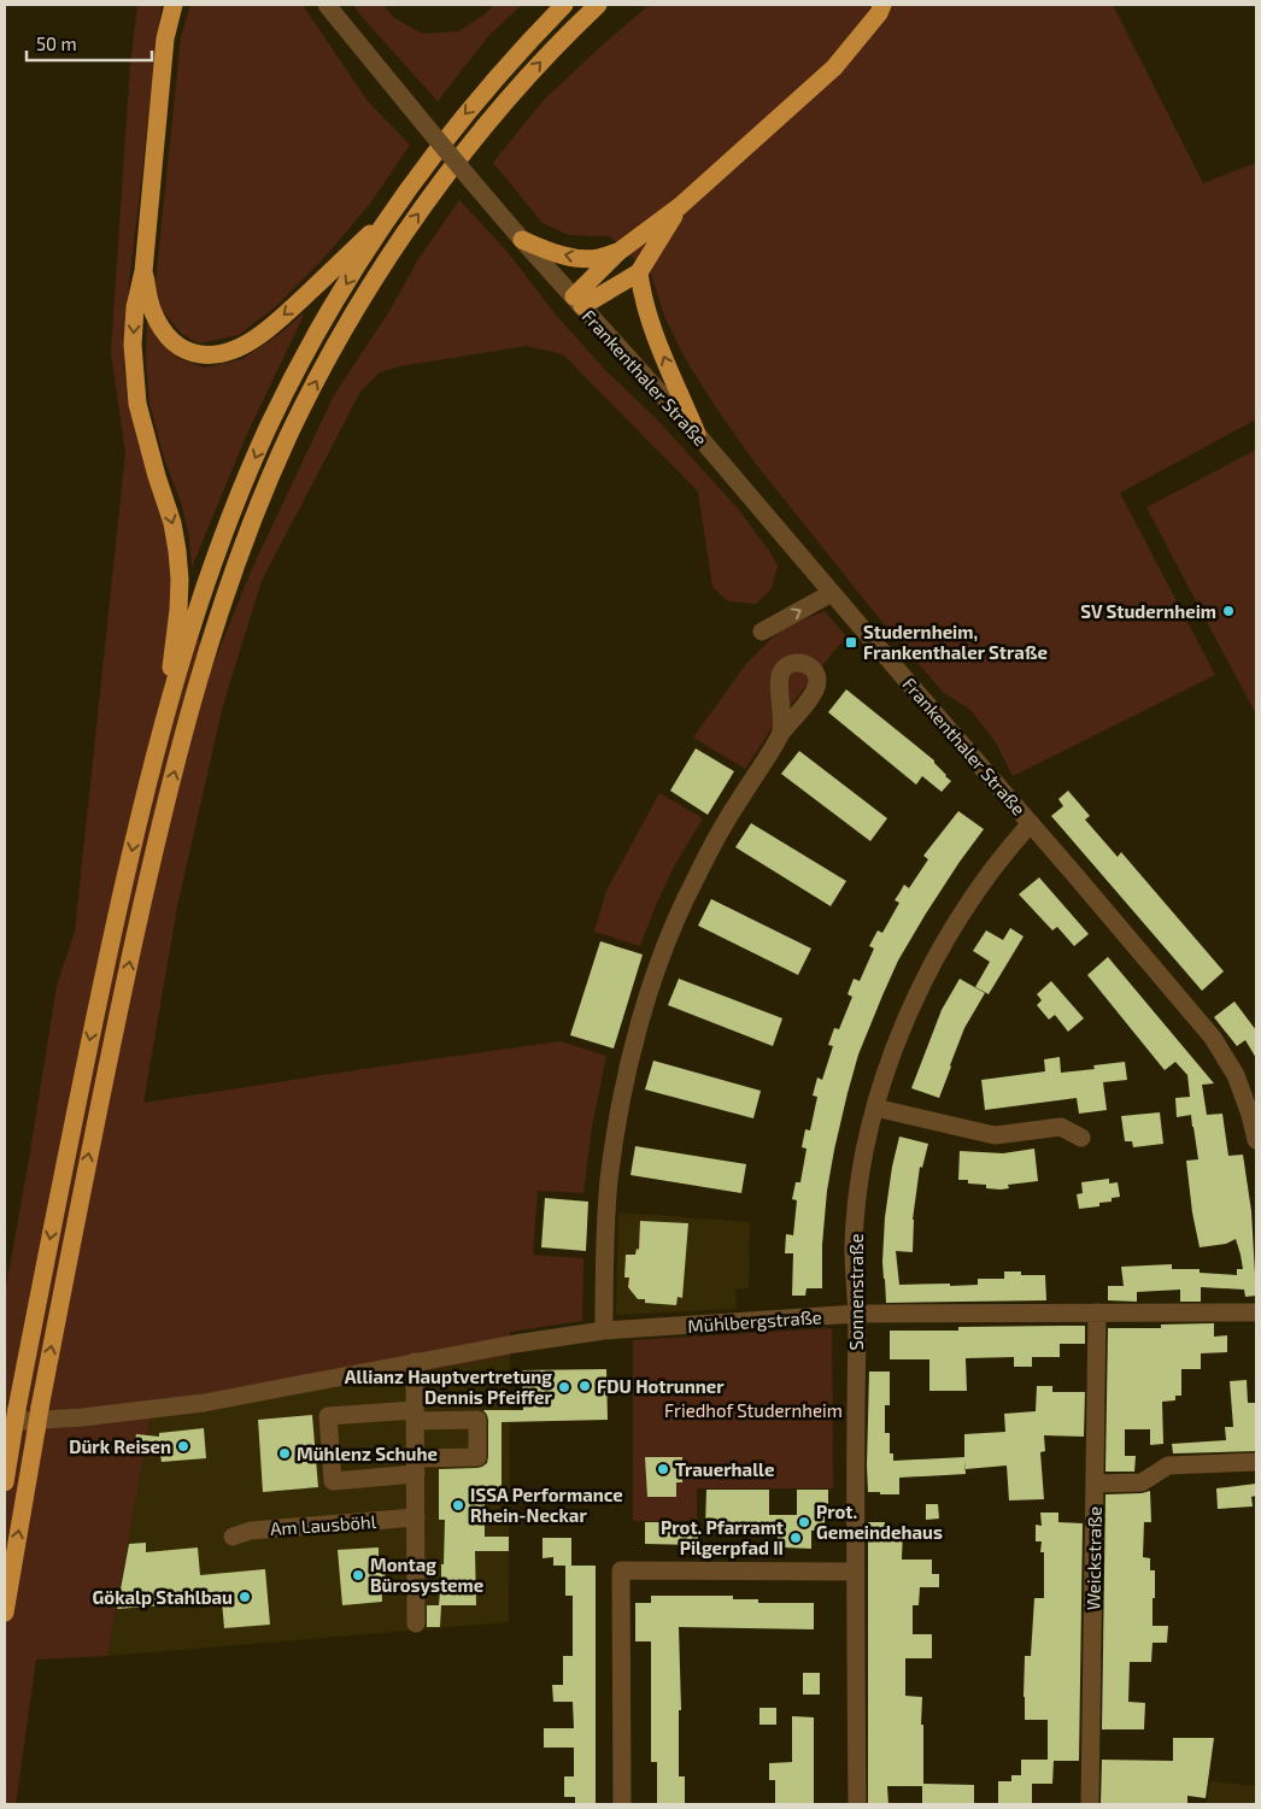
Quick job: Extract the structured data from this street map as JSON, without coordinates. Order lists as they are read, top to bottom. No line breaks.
{"streets":{"street":["Frankenthaler Straße","Sonnenstraße","Mühlbergstraße","Am Lausböhl","Weickstraße"]},"crossings":[["Frankenthaler Straße","Sonnenstraße"],["Sonnenstraße","Mühlbergstraße"],["Mühlbergstraße","Weickstraße"]],"parks":["Friedhof Studernheim"],"places":{"other":["SV Studernheim","FDU Hotrunner","Allianz Hauptvertretung Dennis Pfeiffer","Dürk Reisen","Mühlenz Schuhe","Trauerhalle","ISSA Performance Rhein-Neckar","Prot. Gemeindehaus","Prot. Pfarramt Pilgerpfad II","Montag Bürosysteme","Gökalp Stahlbau"],"transit":["Studernheim, Frankenthaler Straße"]},"scale_bar":"50 m"}
